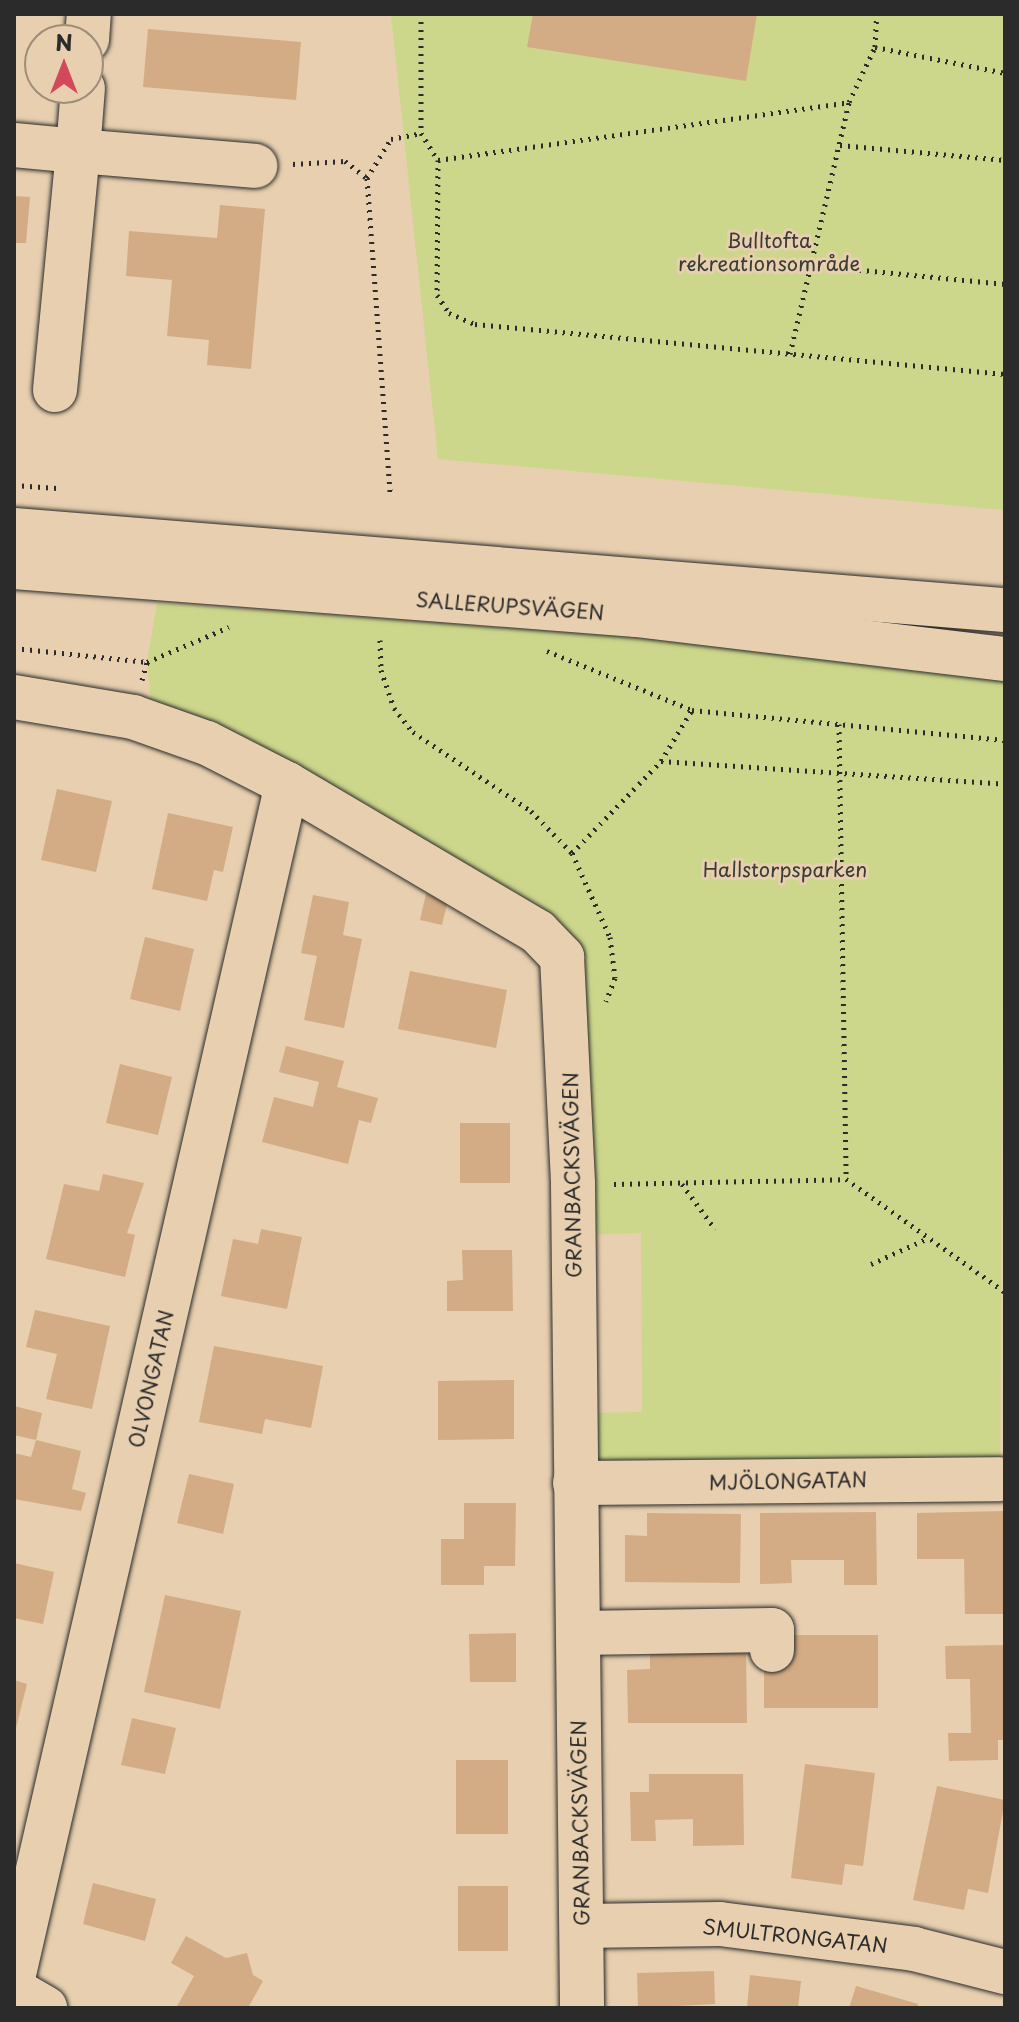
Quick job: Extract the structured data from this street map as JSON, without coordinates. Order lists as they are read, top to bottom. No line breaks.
{"streets":{"street":["SALLERUPSVÄGEN","GRANBACKSVÄGEN","OLVONGATAN","MJÖLONGATAN","SMULTRONGATAN"]},"crossings":[["GRANBACKSVÄGEN","OLVONGATAN"],["GRANBACKSVÄGEN","MJÖLONGATAN"],["GRANBACKSVÄGEN","SMULTRONGATAN"]],"parks":["Bulltofta rekreationsområde","Hallstorpsparken"],"north":"top"}
